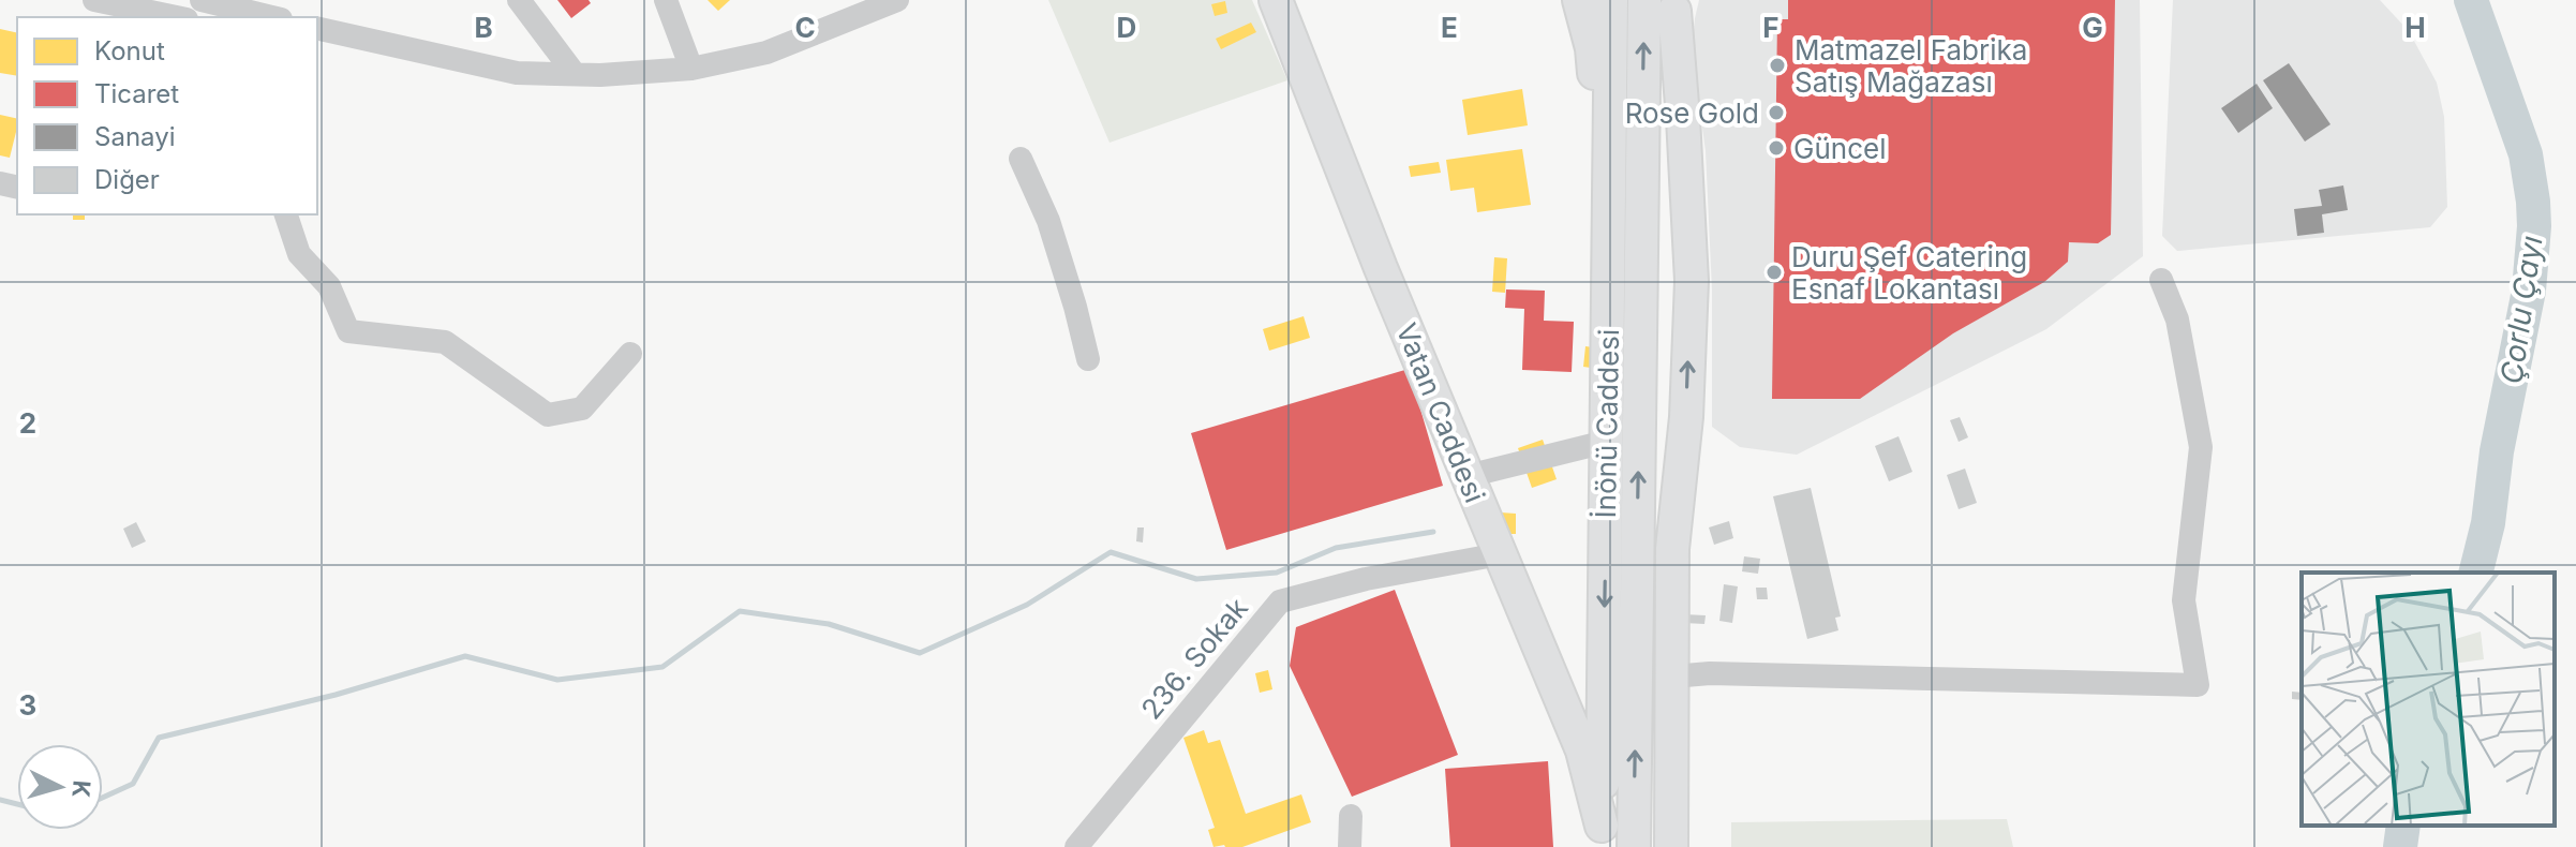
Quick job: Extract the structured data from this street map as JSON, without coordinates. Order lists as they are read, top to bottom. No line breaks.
{"streets":{"main road":["Vatan Caddesi","İnönü Caddesi"],"street":["236. Sokak"]},"crossings":[["Vatan Caddesi","İnönü Caddesi"],["Vatan Caddesi","236. Sokak"]],"water":["Çorlu Çayı"],"places":["Matmazel Fabrika Satış Mağazası","Rose Gold","Güncel","Duru Şef Catering Esnaf Lokantası"],"legend":["Konut","Ticaret","Sanayi","Diğer"],"north":"right","grid":{"columns":["B","C","D","E","F","G","H"],"rows":["2","3"]}}
